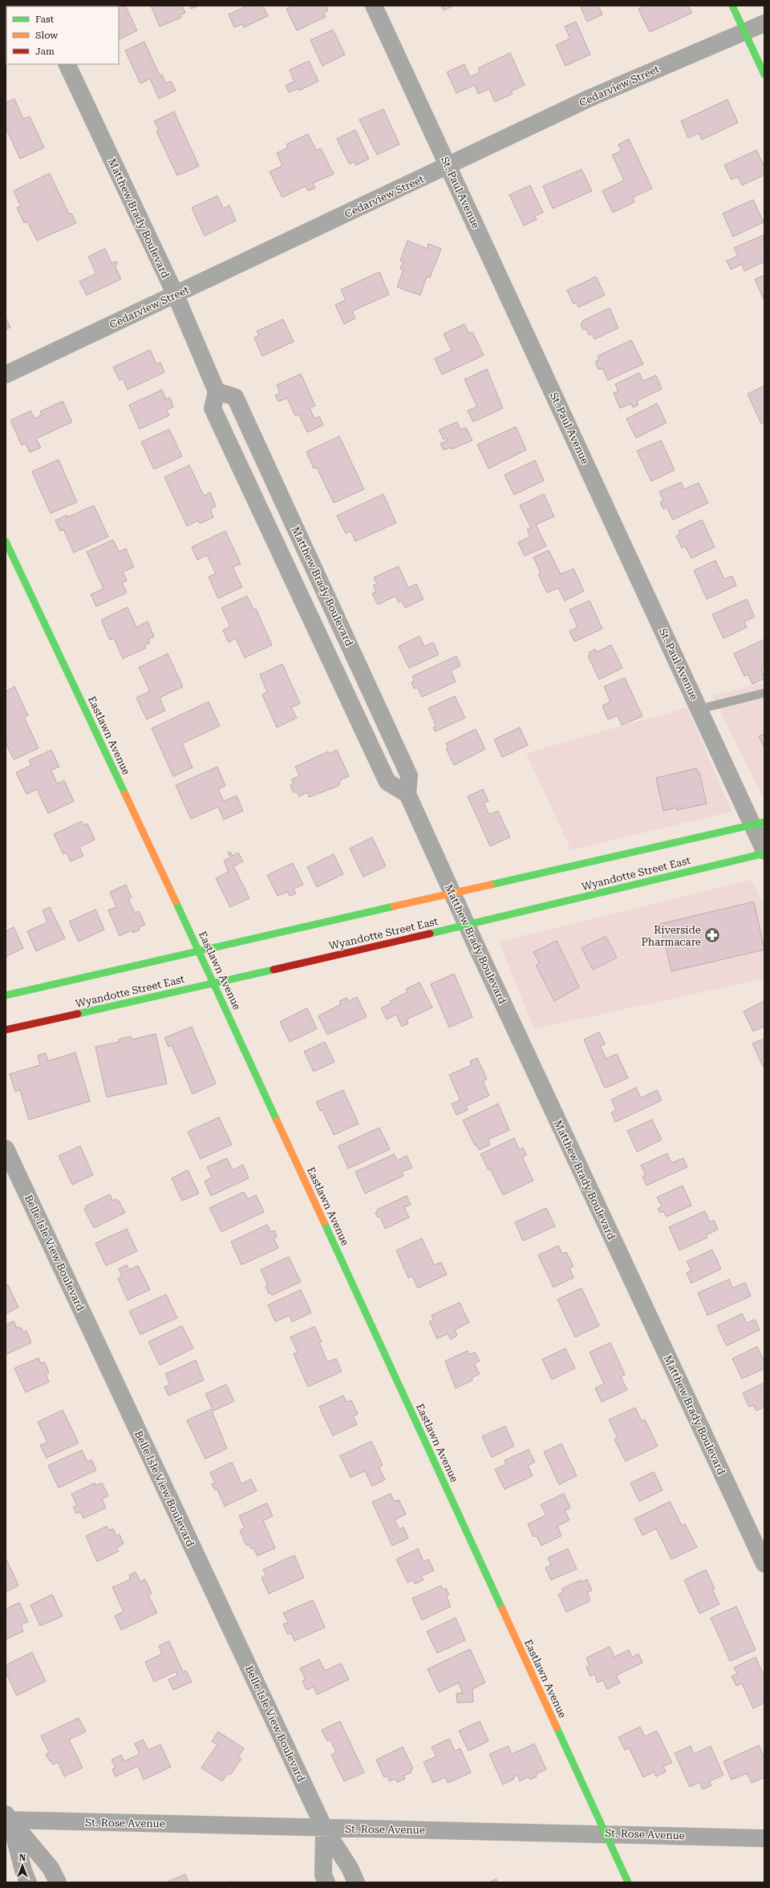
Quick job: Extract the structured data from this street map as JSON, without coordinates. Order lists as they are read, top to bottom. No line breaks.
{"streets":{"street":["Cedarview Street","St. Paul Avenue","Matthew Brady Boulevard","Eastlawn Avenue","Wyandotte Street East","Belle Isle View Boulevard","St. Rose Avenue"]},"crossings":[["Cedarview Street","St. Paul Avenue"],["Cedarview Street","Matthew Brady Boulevard"],["St. Paul Avenue","Wyandotte Street East"],["Matthew Brady Boulevard","Wyandotte Street East"],["Eastlawn Avenue","Wyandotte Street East"],["Eastlawn Avenue","St. Rose Avenue"],["Belle Isle View Boulevard","St. Rose Avenue"]],"places":{"pharmacy":["Riverside Pharmacare"]},"legend":["Fast","Slow","Jam"],"north":"top"}
